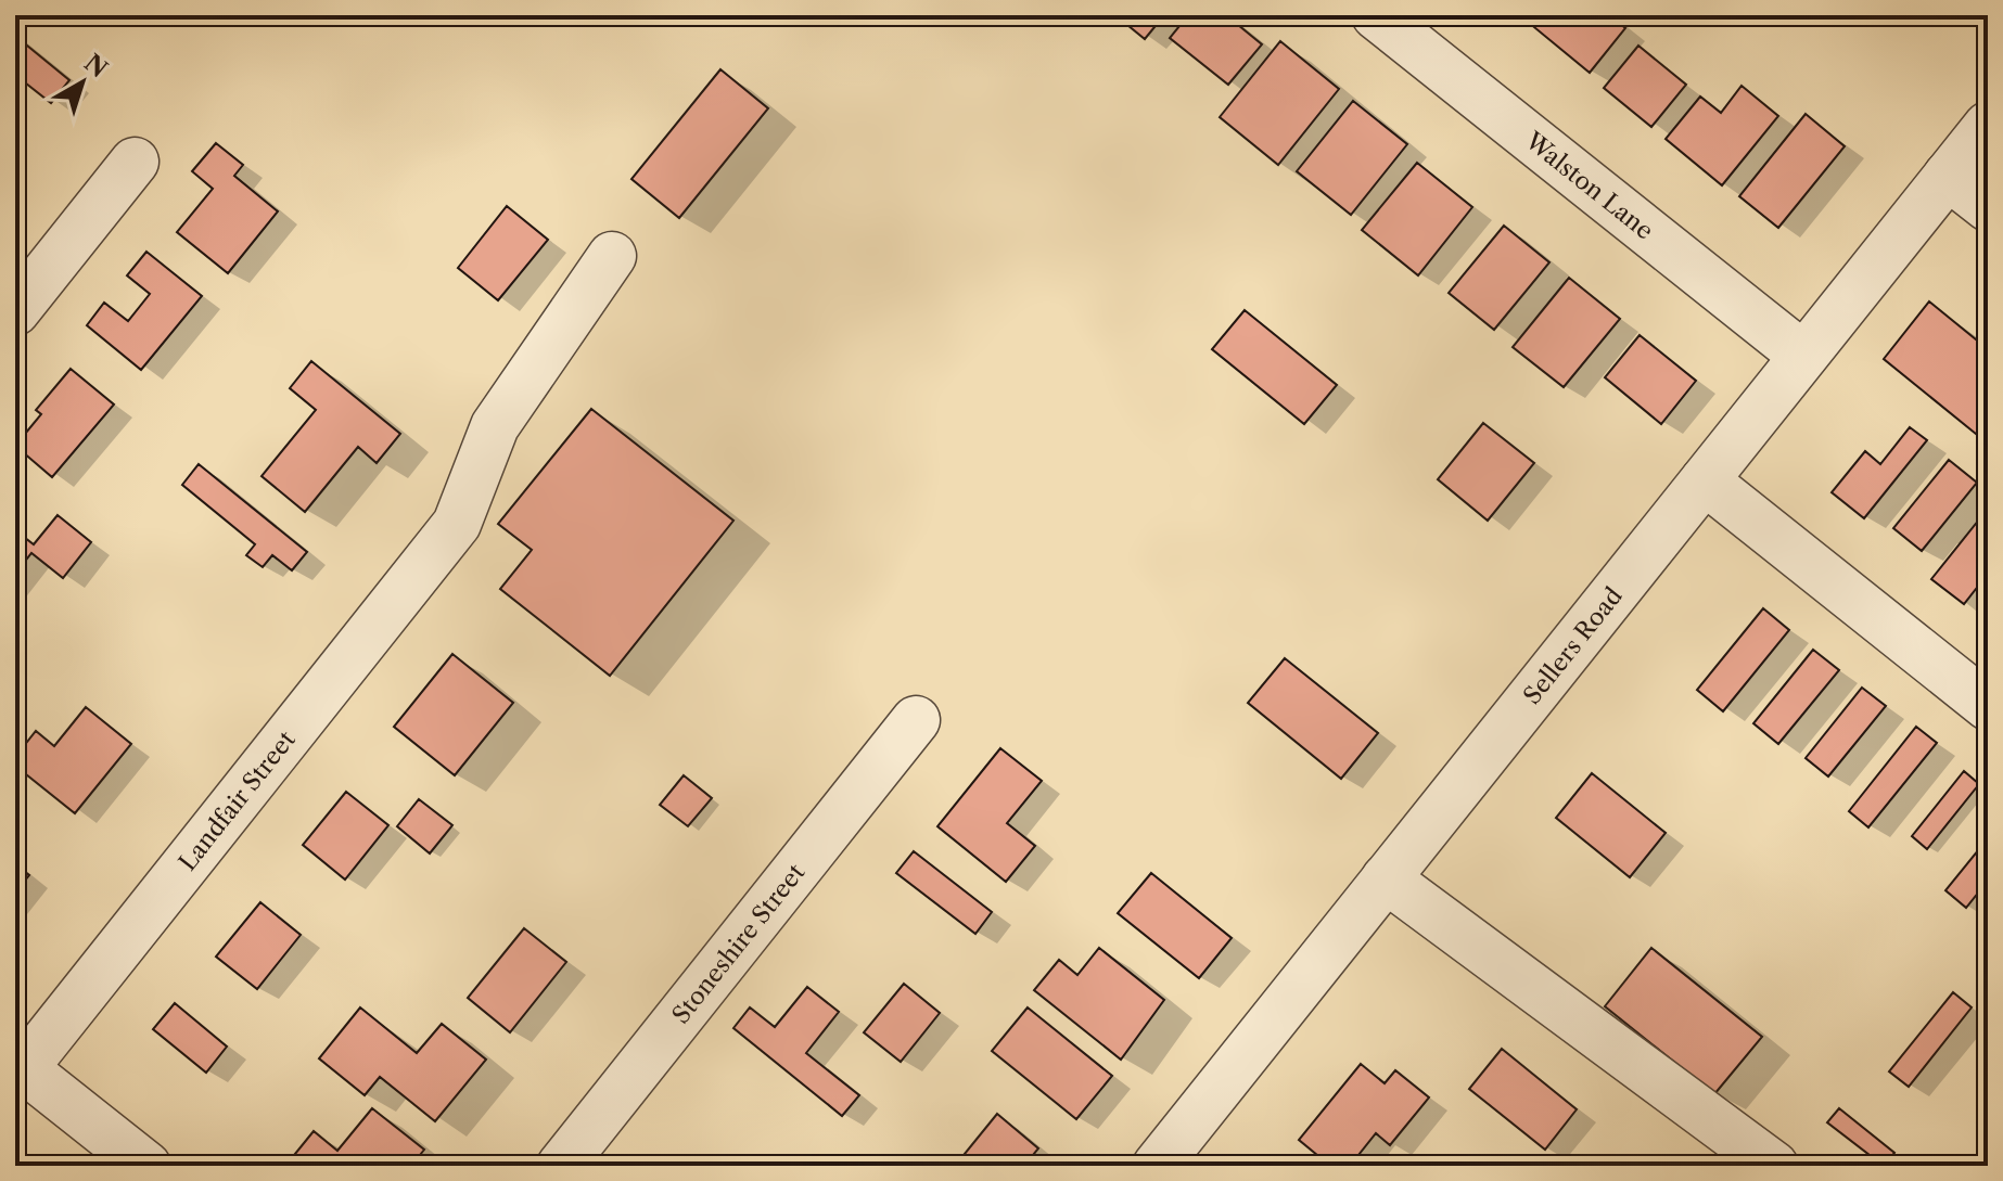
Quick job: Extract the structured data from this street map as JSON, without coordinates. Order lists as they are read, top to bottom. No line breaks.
{"streets":{"street":["Walston Lane","Sellers Road","Landfair Street","Stoneshire Street"]},"crossings":[["Walston Lane","Sellers Road"]],"north":"top right"}
